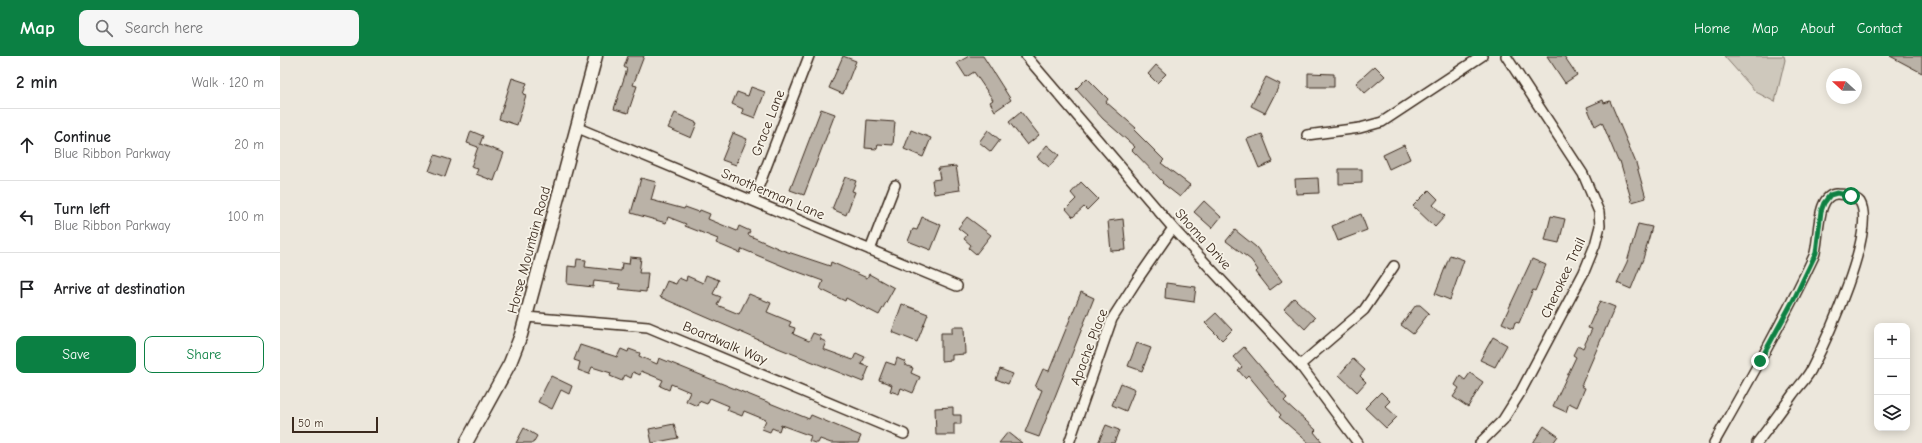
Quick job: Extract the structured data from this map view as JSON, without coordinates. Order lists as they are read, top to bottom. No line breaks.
{"streets":{"street":["Grace Lane","Smotherman Lane","Shoma Drive","Horse Mountain Road","Cherokee Trail","Boardwalk Way","Apache Place"]},"crossings":[["Grace Lane","Smotherman Lane"],["Smotherman Lane","Horse Mountain Road"],["Shoma Drive","Apache Place"],["Horse Mountain Road","Boardwalk Way"]],"scale_bar":"50 m","north":"left","page":{"header":"Map","search":"Search here","nav":["Home","Map","About","Contact"],"heading":["2 min","Walk · 120 m"],"list":[["Continue","Blue Ribbon Parkway","20 m"],["Turn left","Blue Ribbon Parkway","100 m"],"Arrive at destination"],"map_buttons":["+","−"],"buttons":["Save","Share"],"scale":"50 m"}}
